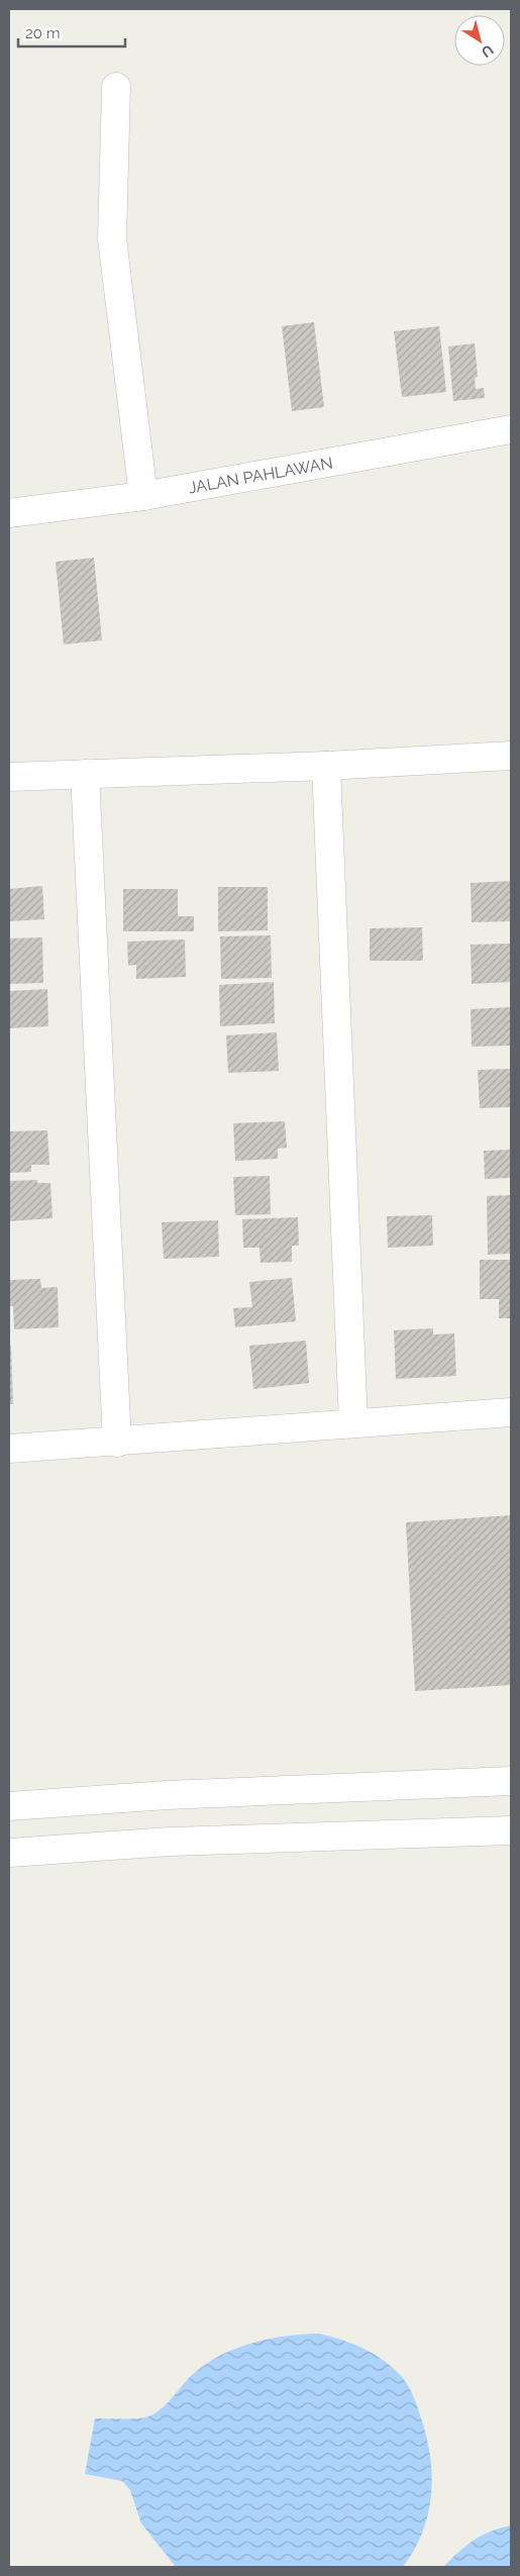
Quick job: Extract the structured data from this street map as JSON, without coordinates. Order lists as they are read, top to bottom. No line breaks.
{"streets":{"street":["JALAN PAHLAWAN"]},"scale_bar":"20 m","north":"bottom right"}
